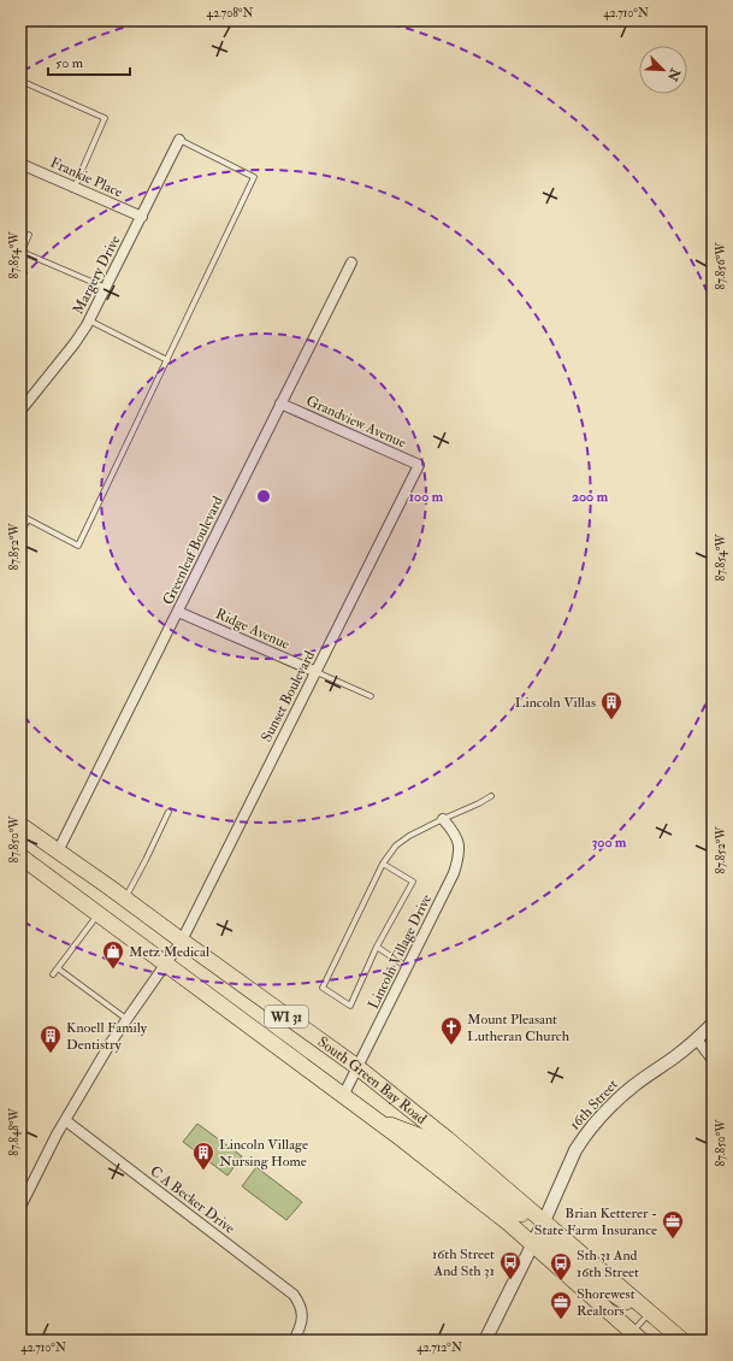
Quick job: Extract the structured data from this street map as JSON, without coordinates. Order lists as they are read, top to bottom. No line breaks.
{"streets":{"main road":["WI 31","South Green Bay Road"],"street":["Frankie Place","Margery Drive","Grandview Avenue","Greenleaf Boulevard","Ridge Avenue","Sunset Boulevard","Lincoln Village Drive","16th Street","C A Becker Drive"]},"crossings":[["Frankie Place","Margery Drive"],["Grandview Avenue","Greenleaf Boulevard"],["Grandview Avenue","Sunset Boulevard"],["Greenleaf Boulevard","Ridge Avenue"],["Greenleaf Boulevard","South Green Bay Road"],["Ridge Avenue","Sunset Boulevard"],["Sunset Boulevard","South Green Bay Road"],["Sunset Boulevard","C A Becker Drive"],["Lincoln Village Drive","South Green Bay Road"],["South Green Bay Road","16th Street"]],"places":{"building":["Lincoln Villas","Knoell Family Dentistry","Lincoln Village Nursing Home"],"shop":["Metz Medical"],"church":["Mount Pleasant Lutheran Church"],"office":["Brian Ketterer - State Farm Insurance","Shorewest Realtors"],"bus stop":["16th Street And Sth 31","Sth 31 And 16th Street"]},"scale_bar":"50 m","north":"bottom right","coordinates":["42.708°N","42.710°N","87.854°W","87.856°W","87.852°W","87.850°W","87.848°W","42.712°N"],"rings":["100 m","200 m","300 m"]}
